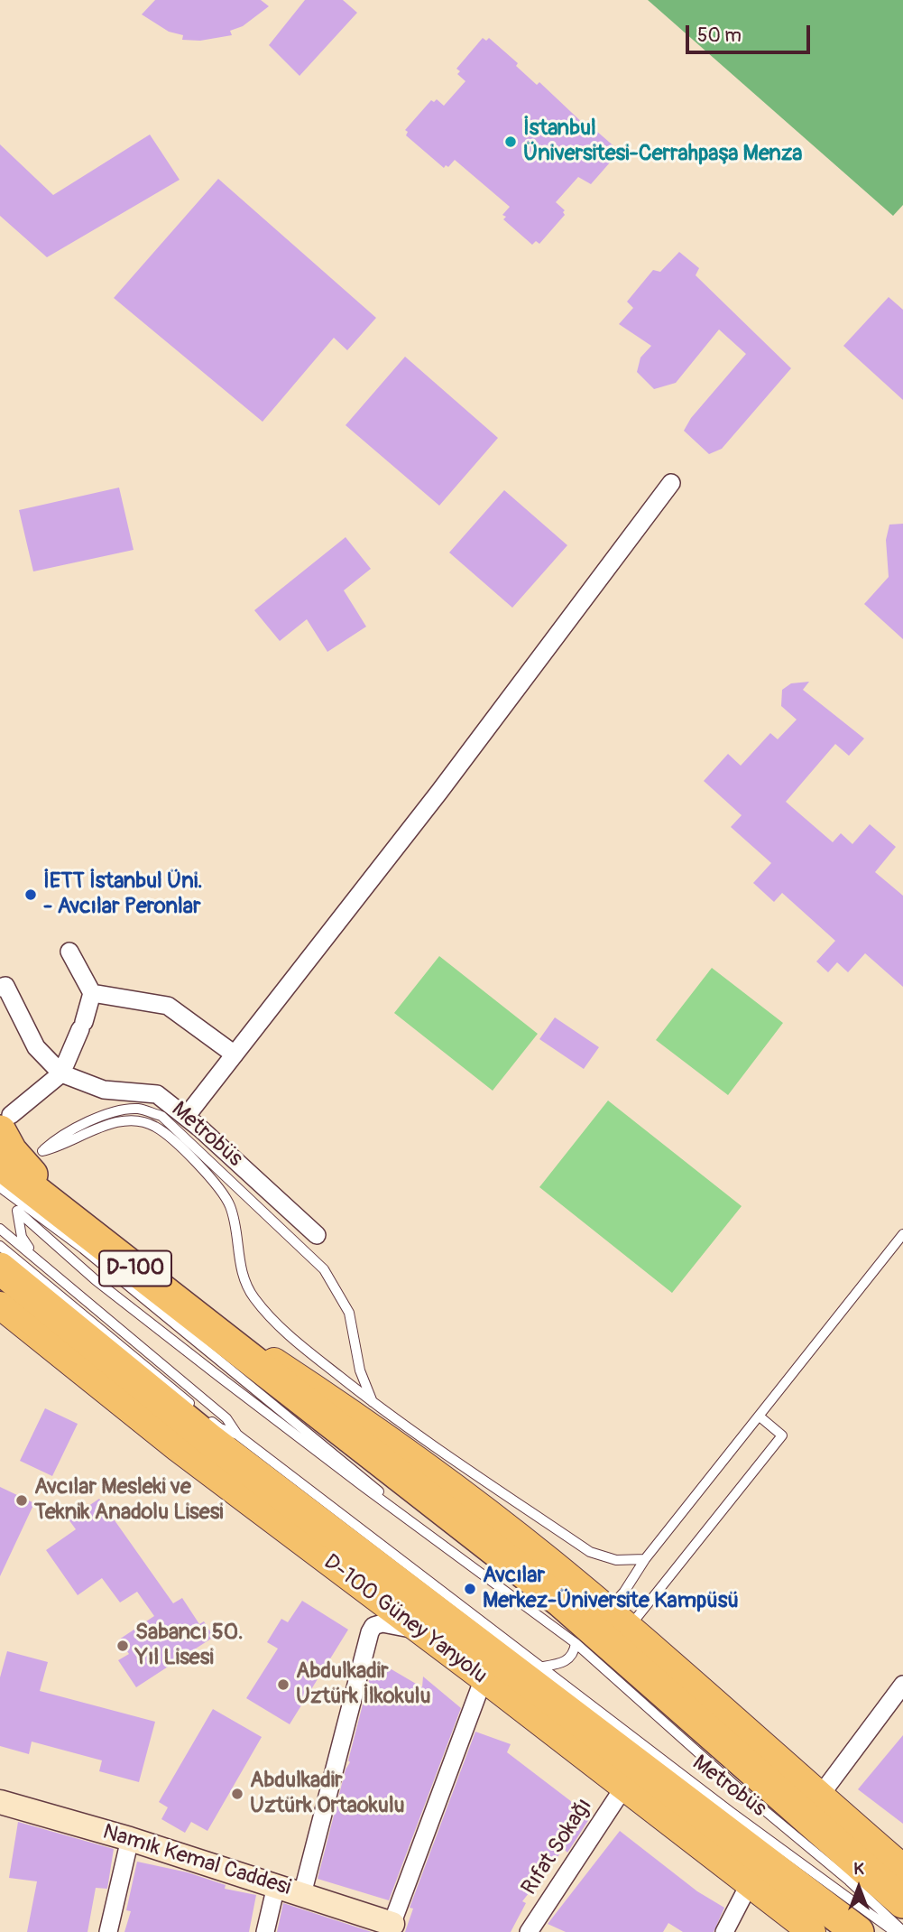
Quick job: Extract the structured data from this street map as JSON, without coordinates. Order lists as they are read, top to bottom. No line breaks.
{"streets":{"highway":["D-100"],"main road":["D-100 Güney Yanyolu"],"street":["Rıfat Sokağı","Namık Kemal Caddesi"],"lane":["Metrobüs"]},"crossings":[["D-100 Güney Yanyolu","Rıfat Sokağı"]],"places":["İstanbul Üniversitesi-Cerrahpaşa Menza","İETT İstanbul Üni. - Avcılar Peronlar","Avcılar Mesleki ve Teknik Anadolu Lisesi","Avcılar Merkez-Üniversite Kampüsü","Sabancı 50. Yıl Lisesi","Abdulkadir Uztürk İlkokulu","Abdulkadir Uztürk Ortaokulu"],"scale_bar":"50 m","north":"top"}
